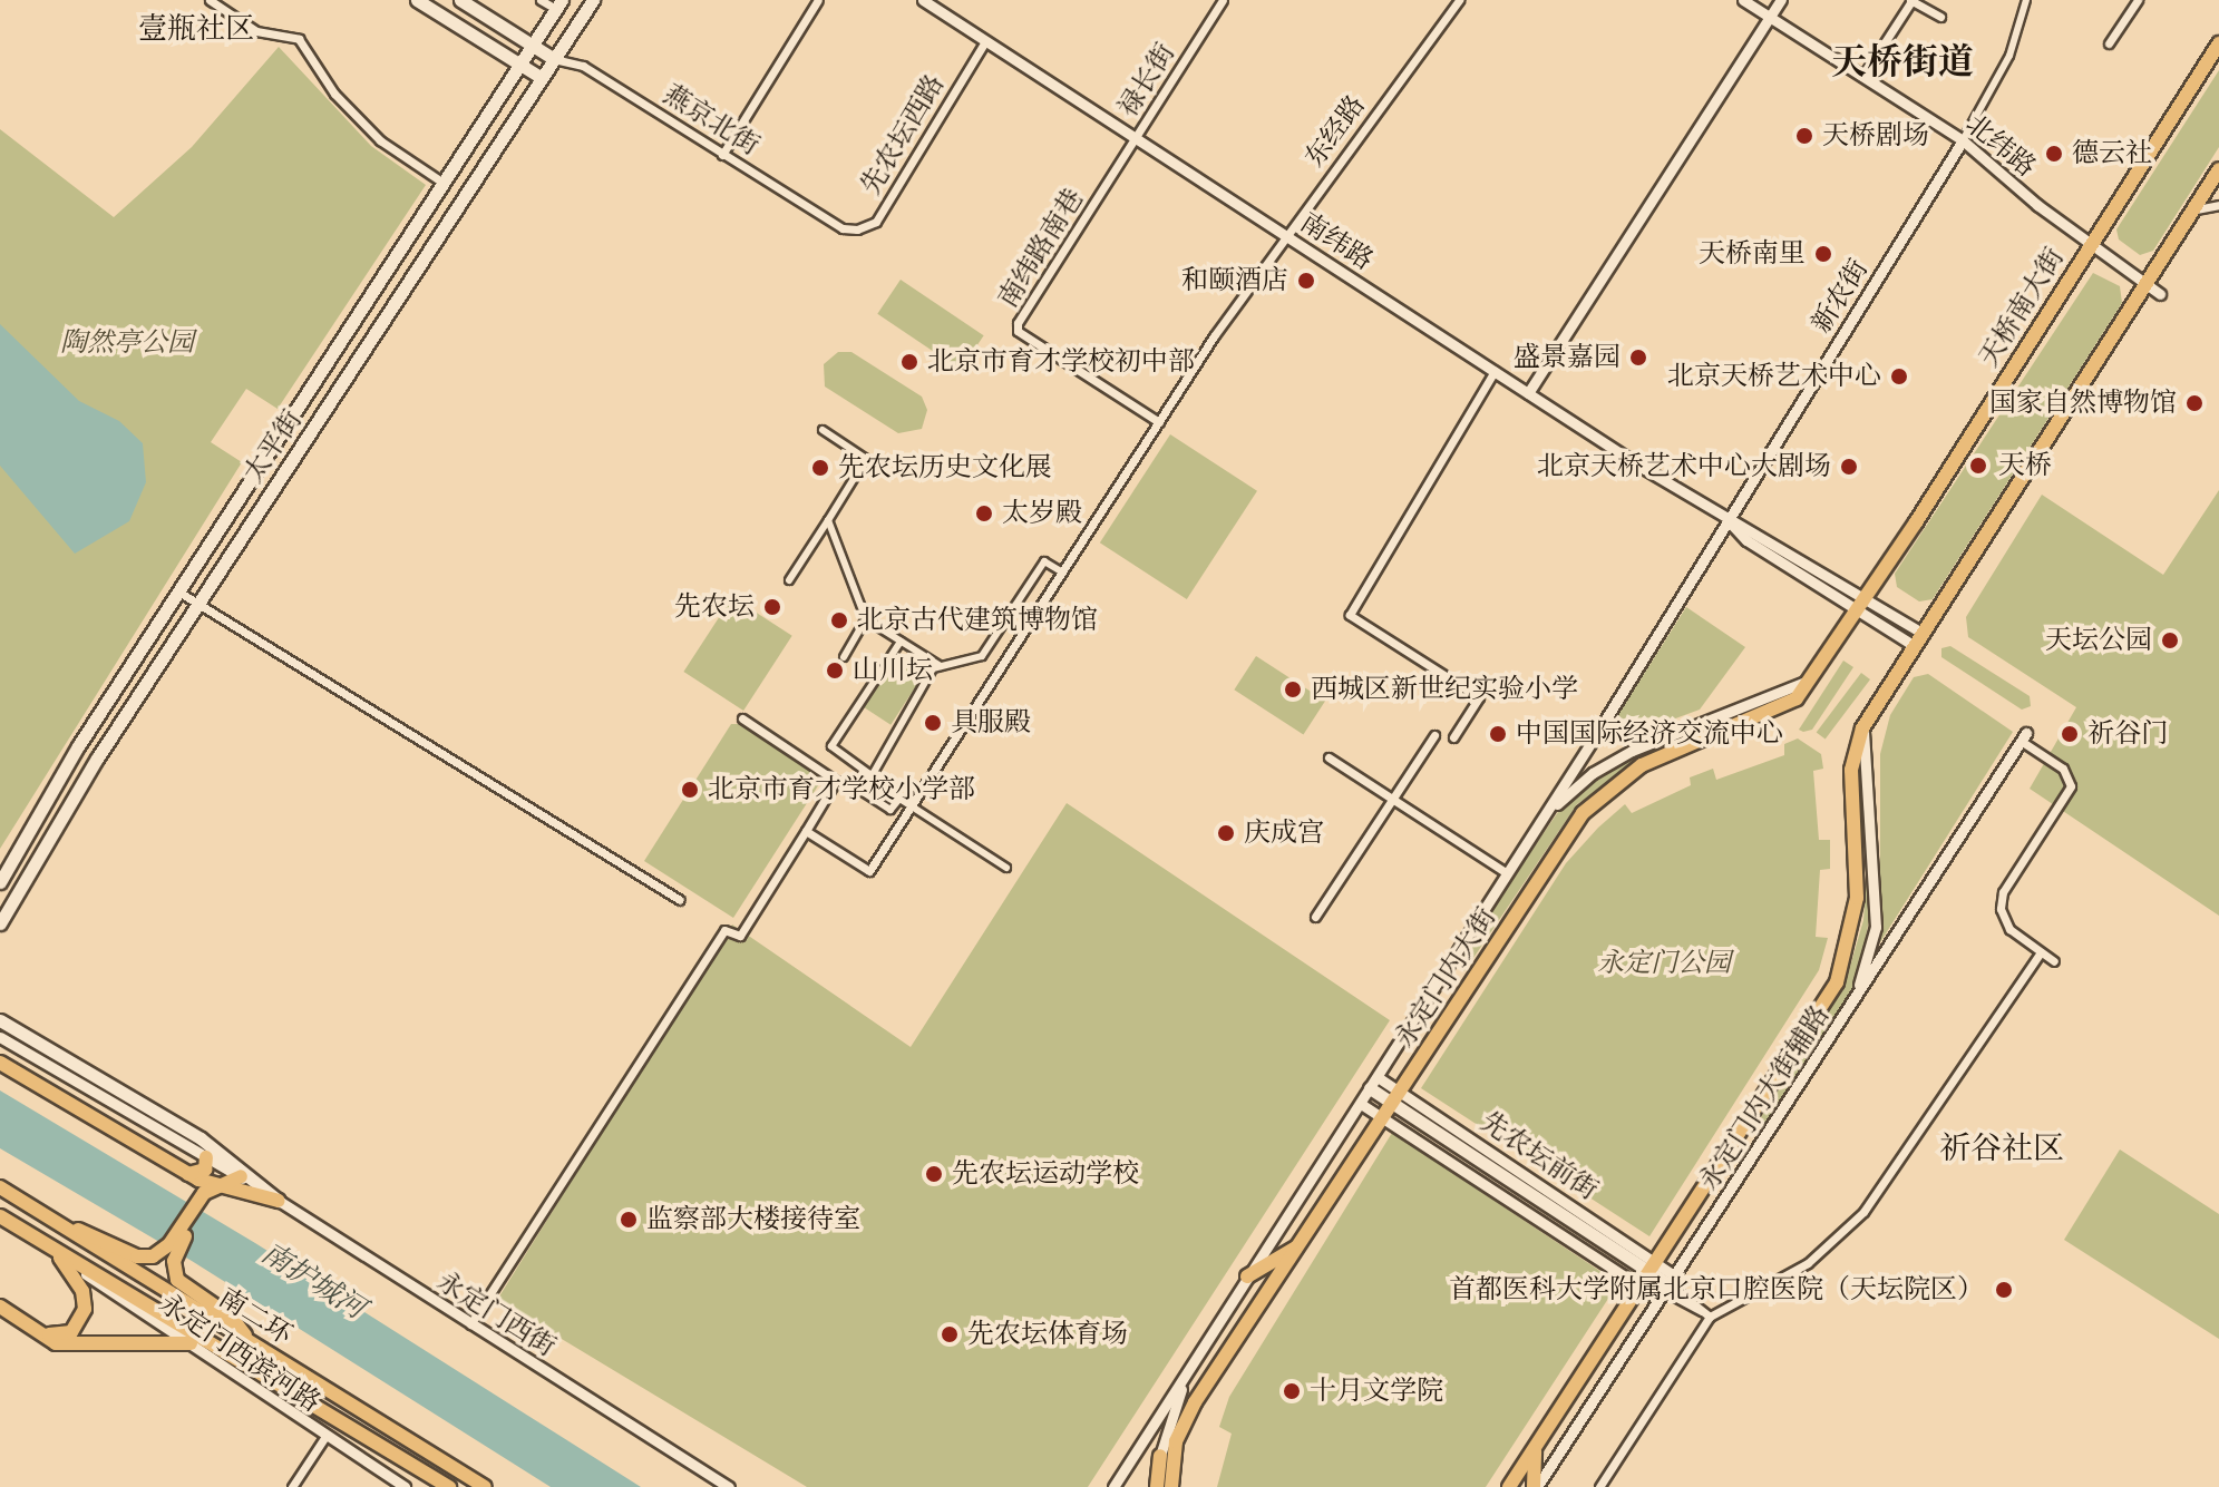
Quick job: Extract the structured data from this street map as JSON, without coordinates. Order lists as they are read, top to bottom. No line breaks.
{"streets":{"main road":["天桥南大街","太平街","永定门内大街","先农坛前街","南二环"],"street":["禄长街","燕京北街","东经路","先农坛西路","北纬路","南纬路","南纬路南巷","新农街","永定门内大街辅路","永定门西街","永定门西滨河路"]},"crossings":[["禄长街","南纬路"],["禄长街","南纬路南巷"],["燕京北街","先农坛西路"],["燕京北街","太平街"],["东经路","南纬路"],["东经路","南纬路南巷"],["先农坛西路","南纬路"],["北纬路","新农街"],["北纬路","天桥南大街"],["南纬路","南纬路南巷"],["南纬路","新农街"],["南纬路","天桥南大街"],["南纬路","永定门内大街"],["天桥南大街","永定门内大街"],["永定门内大街","先农坛前街"],["永定门内大街辅路","先农坛前街"],["南二环","永定门西滨河路"]],"districts":["壹瓶社区","天桥街道","祈谷社区"],"water":["南护城河"],"parks":["陶然亭公园","永定门公园"],"places":["天桥剧场","德云社","天桥南里","和颐酒店","盛景嘉园","北京市育才学校初中部","北京天桥艺术中心","国家自然博物馆","天桥","北京天桥艺术中心大剧场","先农坛历史文化展","太岁殿","先农坛","北京古代建筑博物馆","天坛公园","山川坛","西城区新世纪实验小学","具服殿","中国国际经济交流中心","祈谷门","北京市育才学校小学部","庆成宫","先农坛运动学校","监察部大楼接待室","首都医科大学附属北京口腔医院（天坛院区）","先农坛体育场","十月文学院"]}
